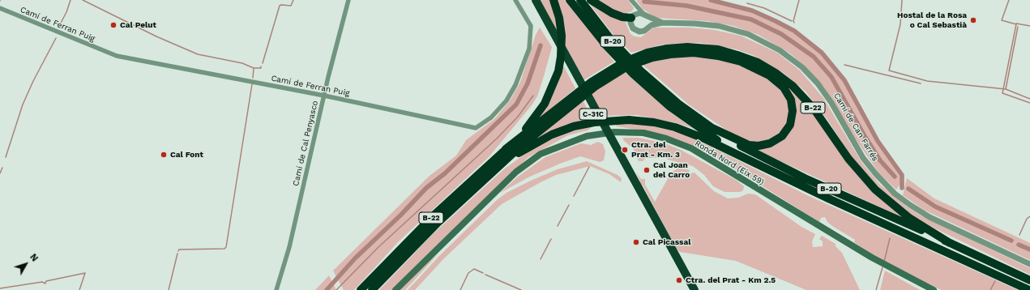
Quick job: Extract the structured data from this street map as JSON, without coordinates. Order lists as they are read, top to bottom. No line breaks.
{"streets":{"highway":["B-20","B-22","C-31C"],"main road":["Ronda Nord (Eix 59)"],"street":["Camí de Ferran Puig","Camí de Can Farrés","Camí de Cal Penyasco"]},"crossings":[["Camí de Ferran Puig","Camí de Cal Penyasco"],["B-20","B-22"]],"places":["Hostal de la Rosa o Cal Sebastià","Cal Pelut","Ctra. del Prat - Km. 3","Cal Font","Cal Joan del Carro","Cal Picassal","Ctra. del Prat - Km 2.5"],"north":"top right"}
